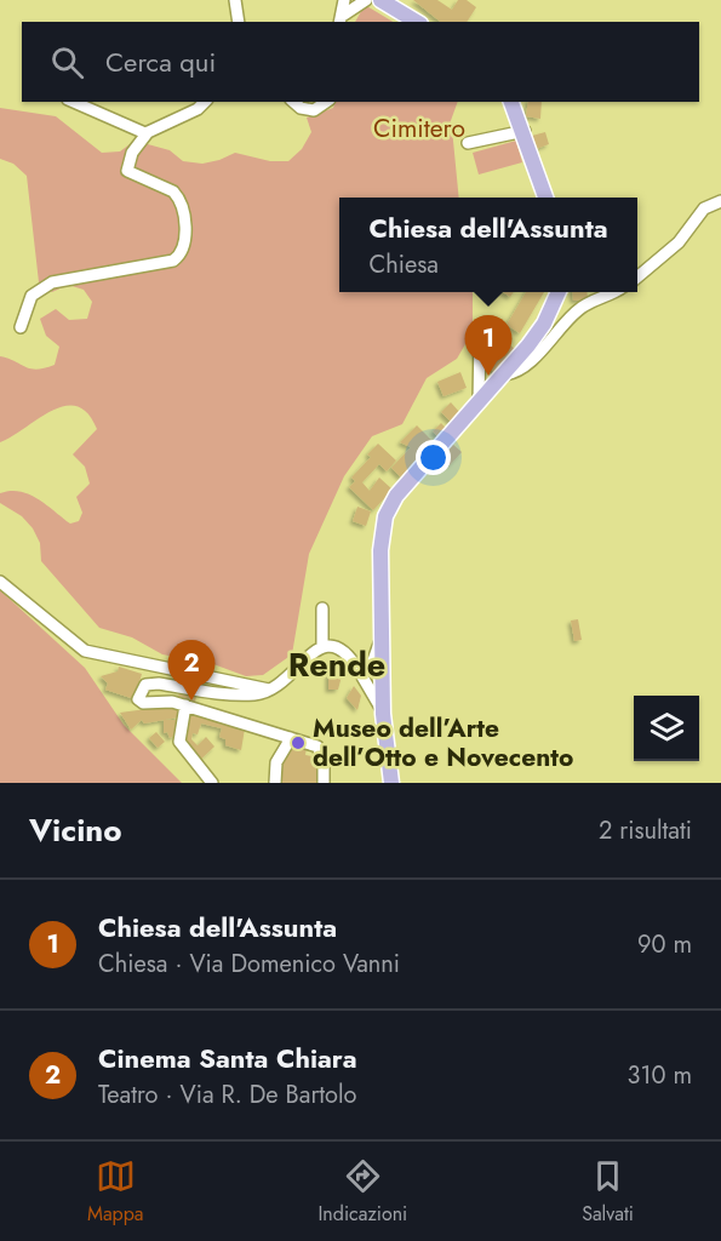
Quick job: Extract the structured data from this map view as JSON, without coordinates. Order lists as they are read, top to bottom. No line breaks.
{"districts":["Rende"],"parks":["Cimitero"],"places":["Museo dell’Arte dell’Otto e Novecento"],"page":{"search":"Cerca qui","popup":["Chiesa dell'Assunta","Chiesa"],"pins":["1","2"],"heading":["Vicino","2 risultati"],"list":[{"mark":"1","name":"Chiesa dell'Assunta","note":"Chiesa · Via Domenico Vanni","value":"90 m"},{"mark":"2","name":"Cinema Santa Chiara","note":"Teatro · Via R. De Bartolo","value":"310 m"}],"nav":["Mappa","Indicazioni","Salvati"]}}
